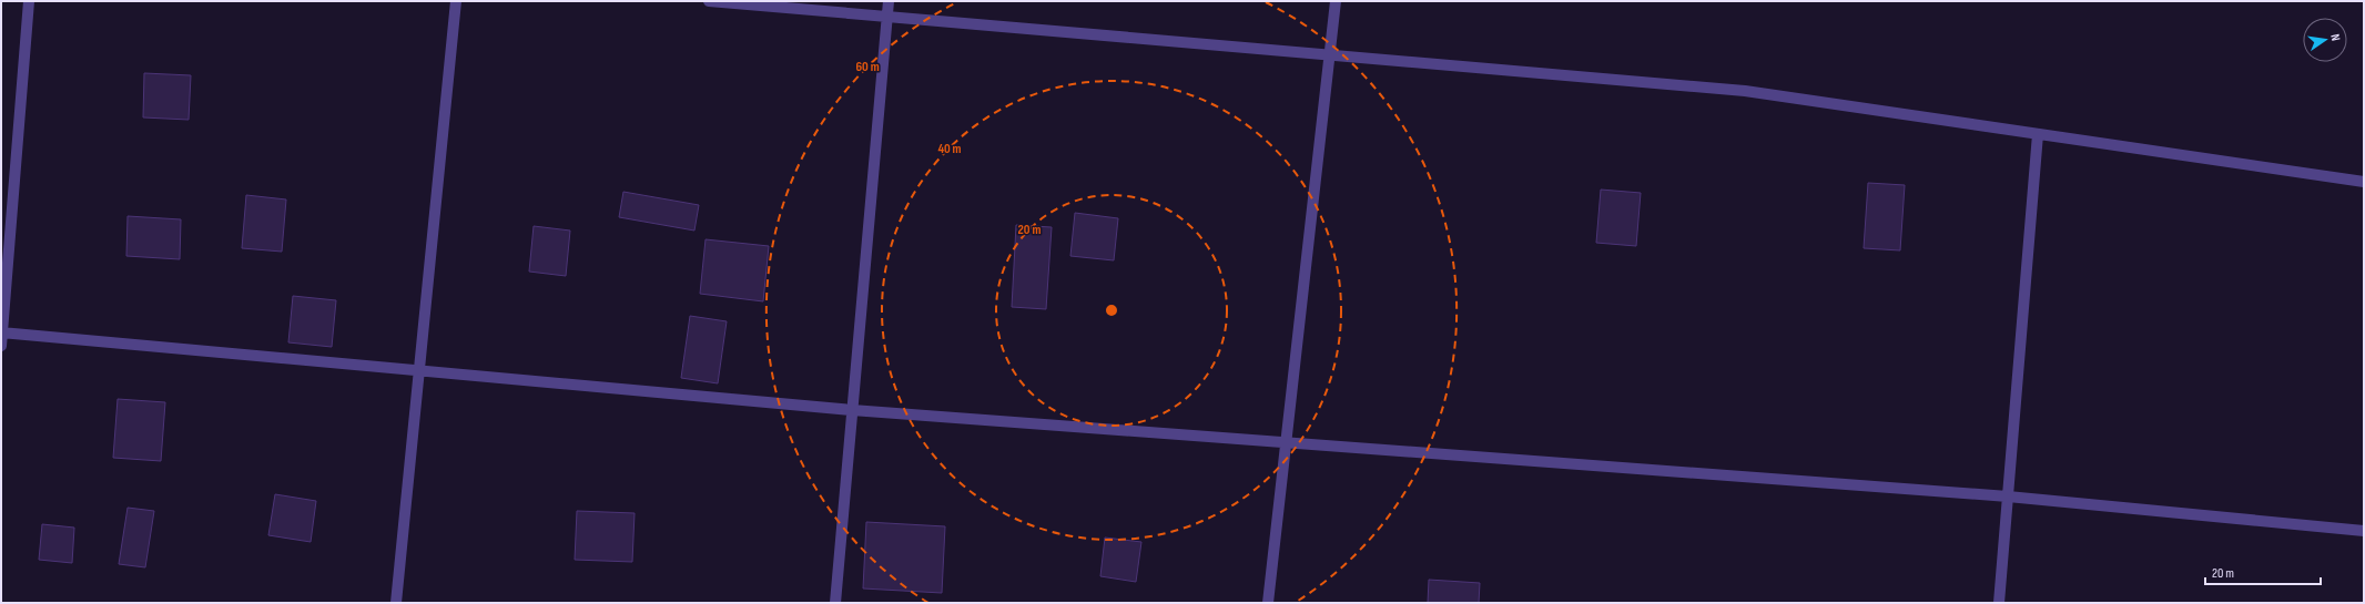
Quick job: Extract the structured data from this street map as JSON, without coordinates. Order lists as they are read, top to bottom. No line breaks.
{"scale_bar":"20 m","north":"right","rings":["60 m","40 m","20 m"]}
